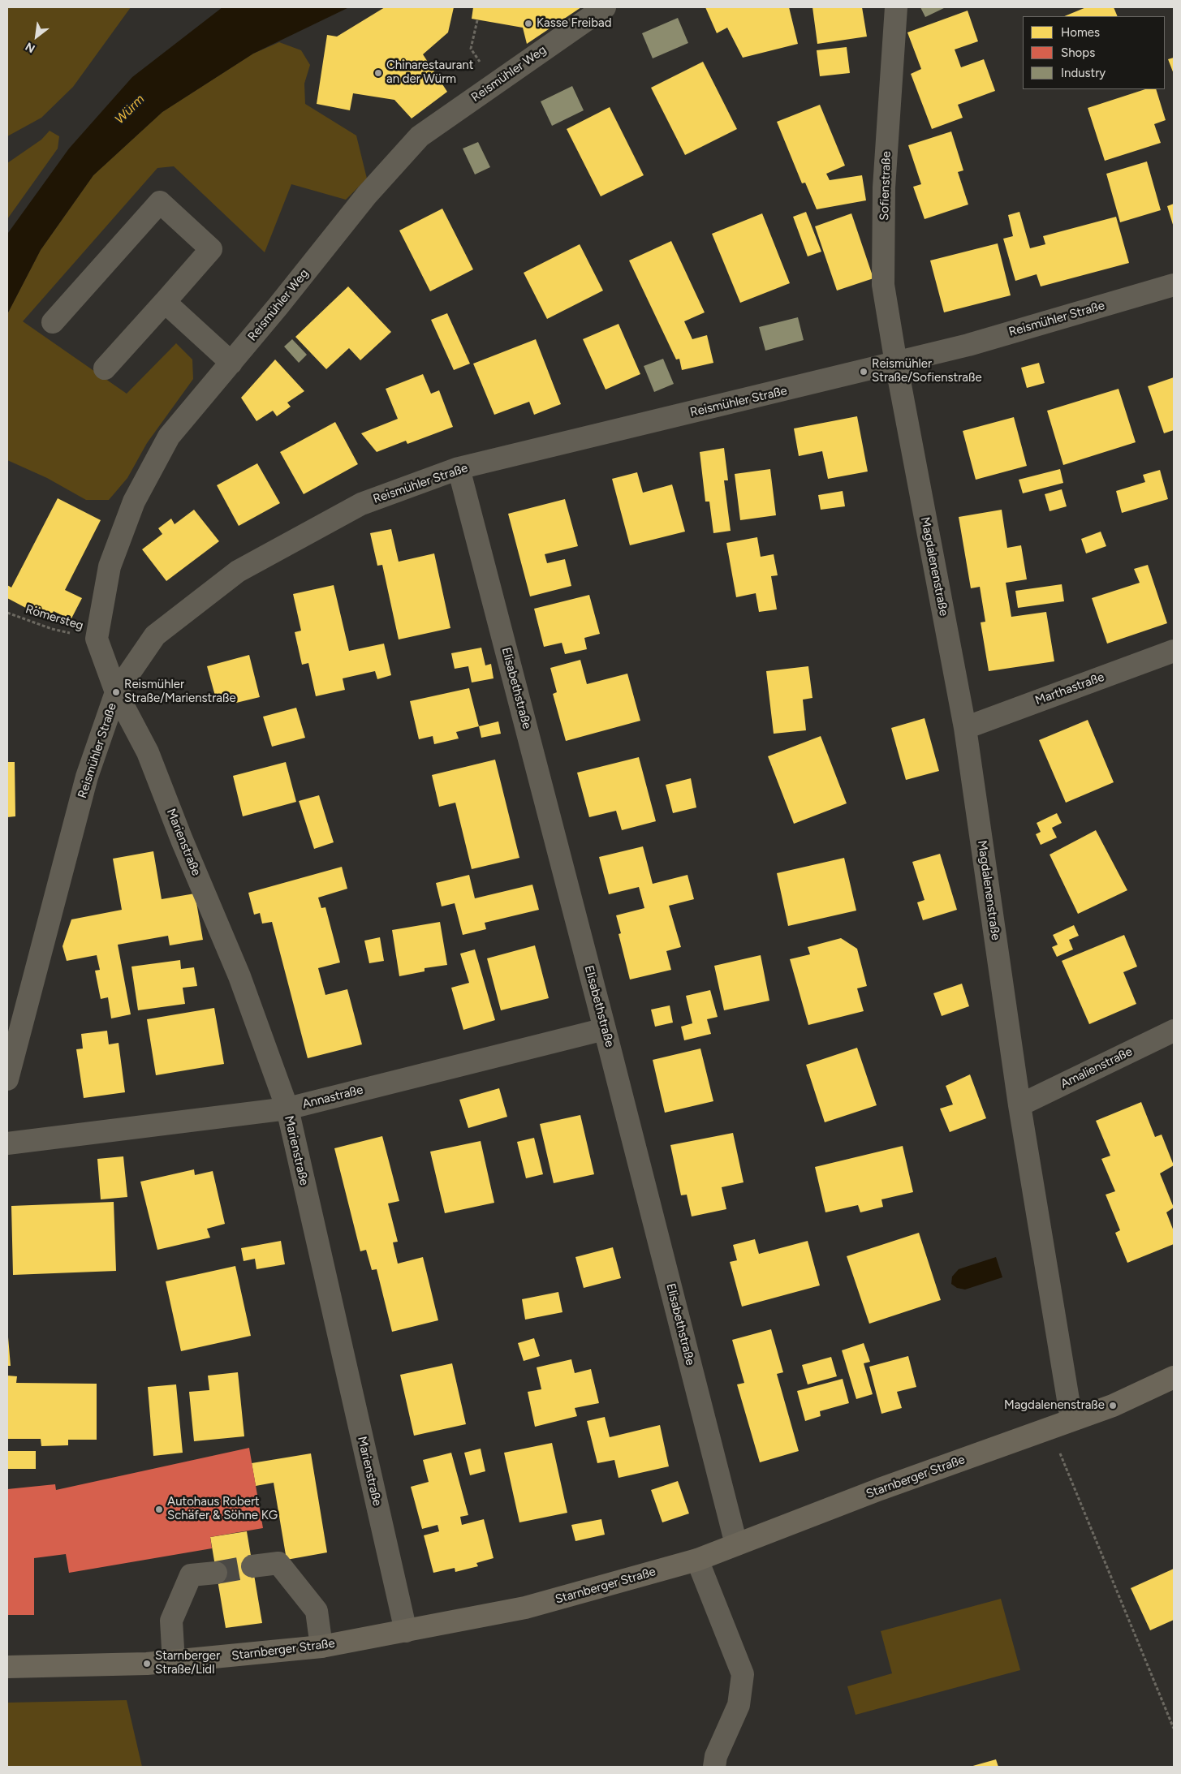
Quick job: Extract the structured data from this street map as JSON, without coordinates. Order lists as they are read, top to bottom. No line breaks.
{"streets":{"main road":["Starnberger Straße"],"street":["Reismühler Weg","Sofienstraße","Reismühler Straße","Magdalenenstraße","Elisabethstraße","Marthastraße","Marienstraße","Amalienstraße","Annastraße"],"path":["Römersteg"]},"crossings":[["Reismühler Weg","Römersteg"],["Sofienstraße","Reismühler Straße"],["Sofienstraße","Magdalenenstraße"],["Reismühler Straße","Magdalenenstraße"],["Reismühler Straße","Elisabethstraße"],["Reismühler Straße","Marienstraße"],["Magdalenenstraße","Marthastraße"],["Magdalenenstraße","Amalienstraße"],["Magdalenenstraße","Starnberger Straße"],["Elisabethstraße","Annastraße"],["Elisabethstraße","Starnberger Straße"],["Marienstraße","Annastraße"],["Marienstraße","Starnberger Straße"]],"water":["Würm"],"places":["Kasse Freibad","Chinarestaurant an der Würm","Reismühler Straße/Sofienstraße","Reismühler Straße/Marienstraße","Magdalenenstraße","Autohaus Robert Schäfer & Söhne KG","Starnberger Straße/Lidl"],"legend":["Homes","Shops","Industry"],"north":"bottom left"}
